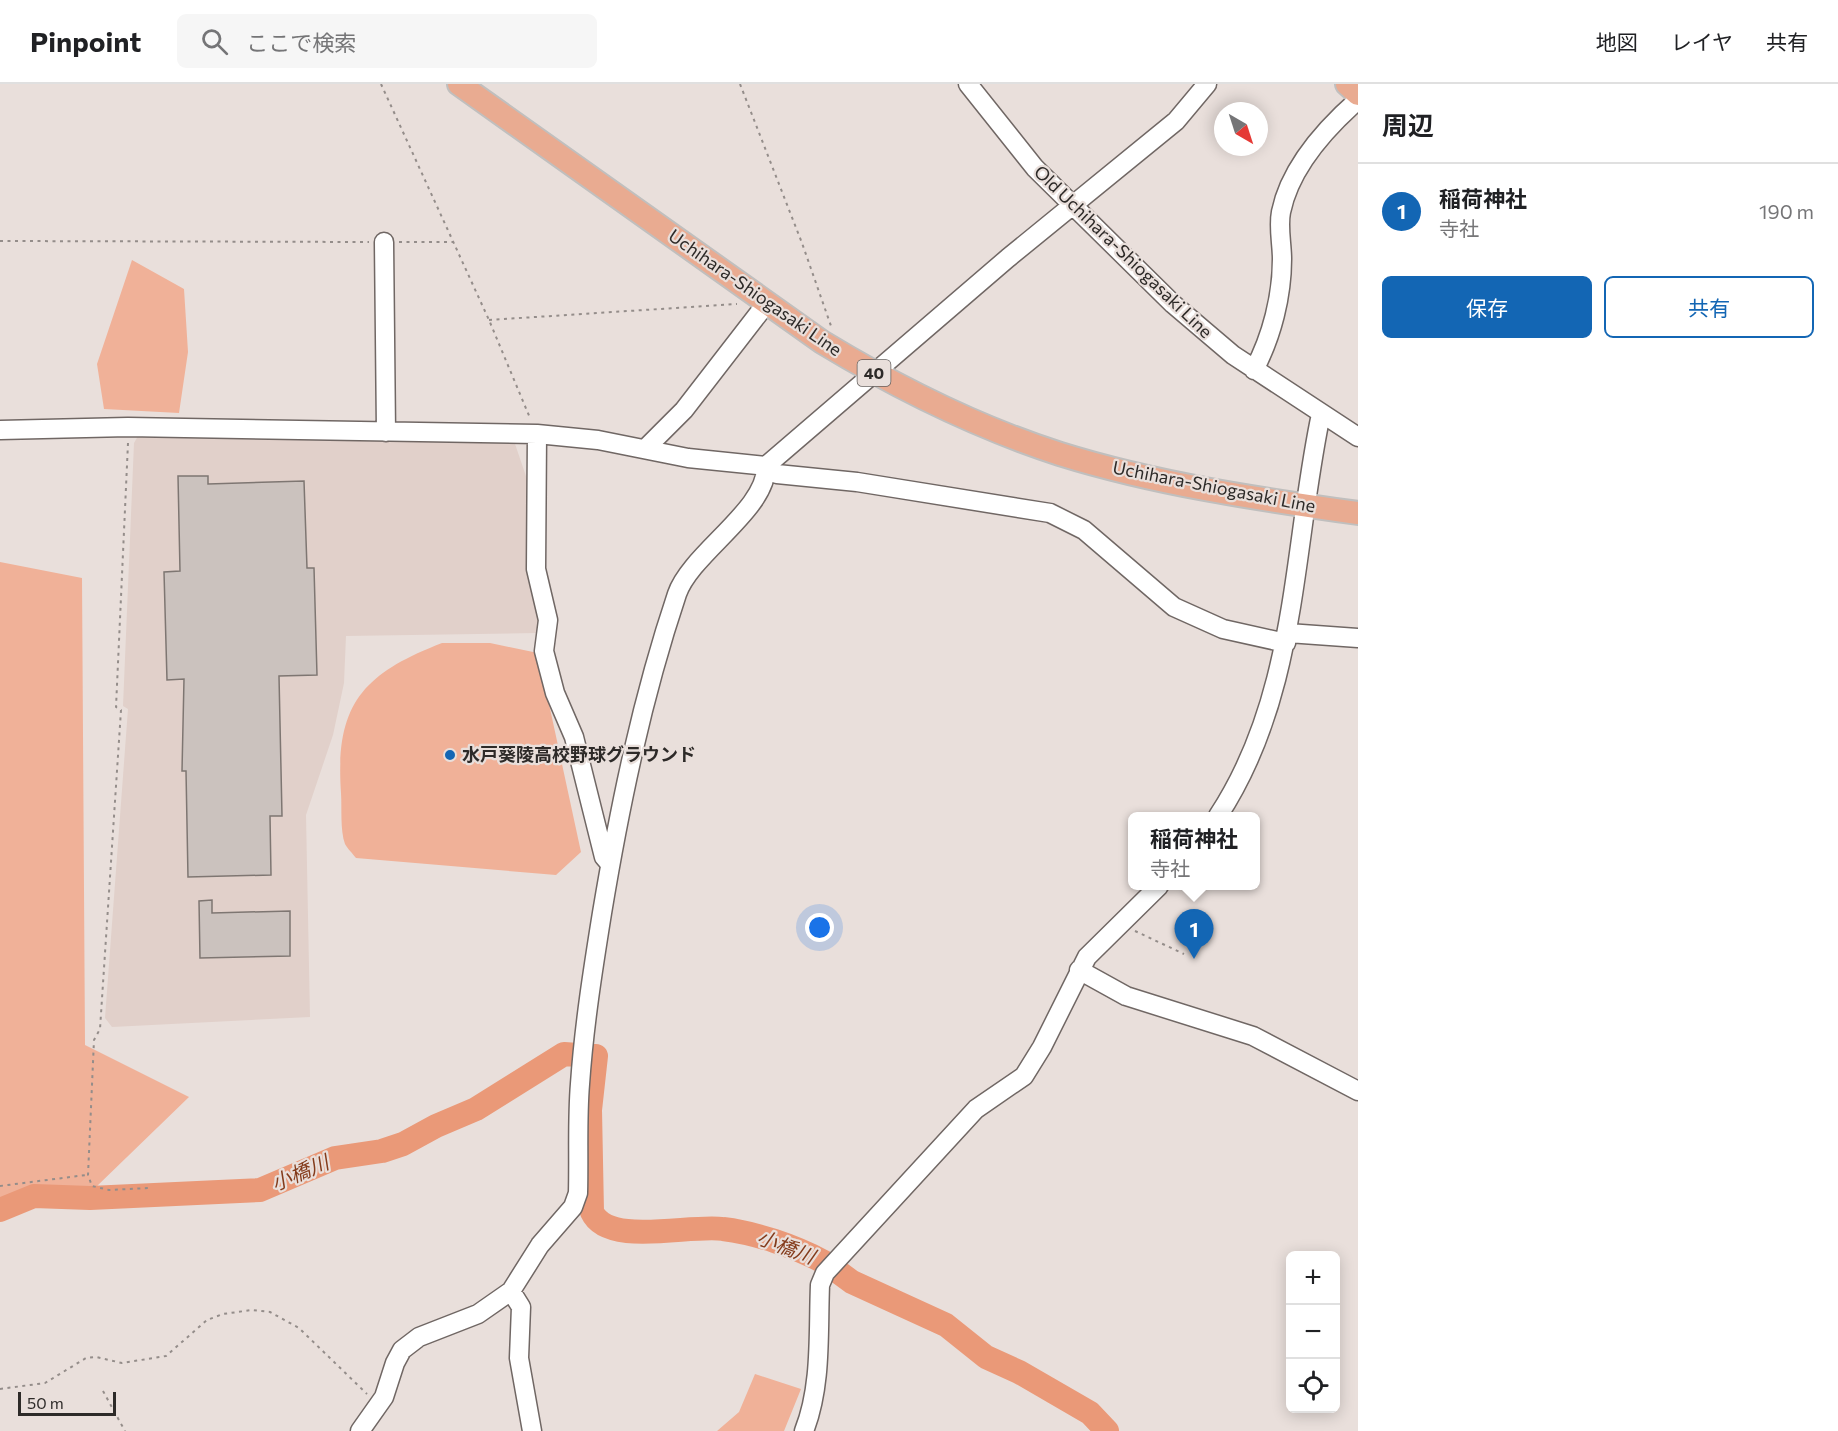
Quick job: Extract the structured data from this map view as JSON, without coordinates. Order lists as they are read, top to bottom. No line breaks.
{"streets":{"main road":["Uchihara-Shiogasaki Line","40"],"street":["Old Uchihara-Shiogasaki Line"]},"water":["小橋川"],"places":["水戸葵陵高校野球グラウンド"],"scale_bar":"50 m","north":"bottom right","page":{"header":"Pinpoint","search":"ここで検索","nav":["地図","レイヤ","共有"],"heading":"周辺","list":[{"mark":"1","name":"稲荷神社","note":"寺社","value":"190 m"}],"buttons":["保存","共有"],"popup":["稲荷神社","寺社"],"pins":"1","map_buttons":["+","−"],"scale":"50 m"}}
